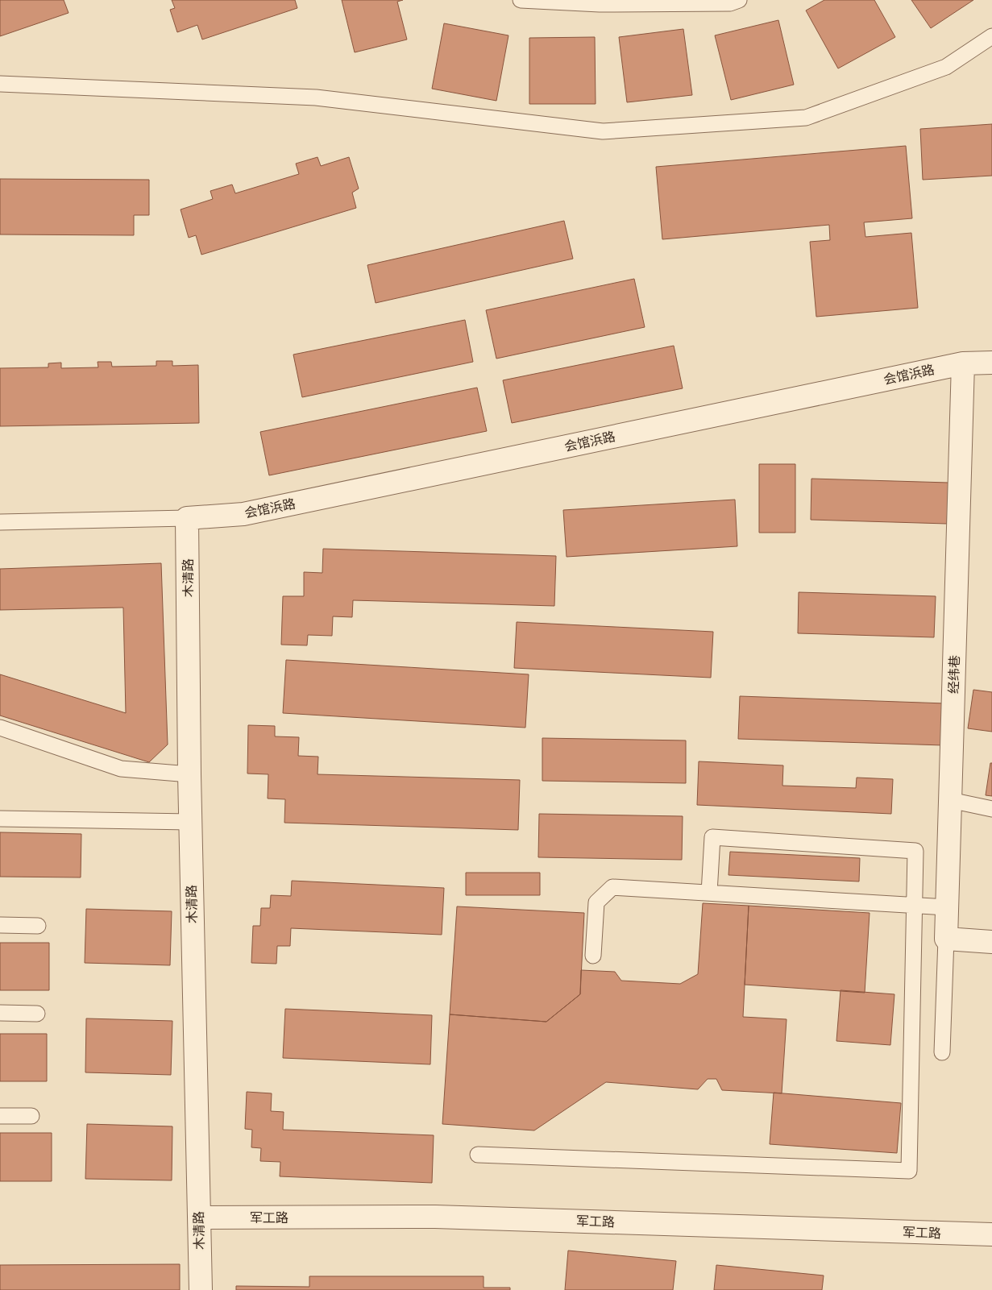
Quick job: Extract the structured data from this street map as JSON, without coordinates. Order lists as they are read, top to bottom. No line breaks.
{"streets":{"street":["会馆浜路","木清路","经纬巷","军工路"]},"crossings":[["会馆浜路","木清路"],["会馆浜路","经纬巷"],["木清路","军工路"]]}
